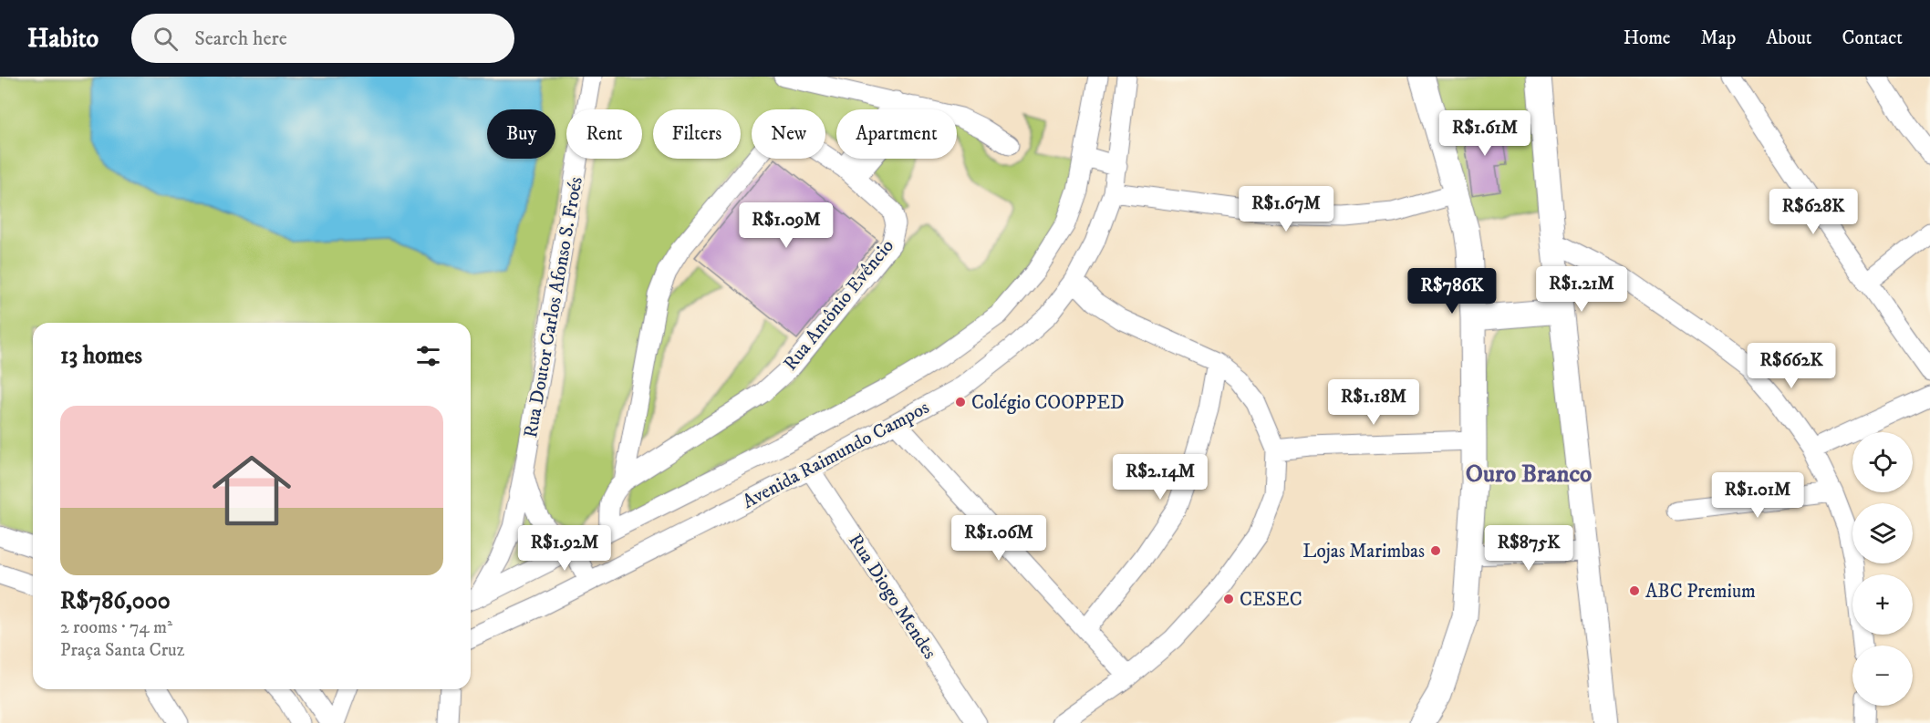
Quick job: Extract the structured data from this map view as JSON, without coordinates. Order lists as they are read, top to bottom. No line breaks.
{"streets":{"street":["Rua Antônio Evêncio","Rua Doutor Carlos Afonso S. Froés","Avenida Raimundo Campos","Rua Diogo Mendes"]},"crossings":[["Rua Antônio Evêncio","Avenida Raimundo Campos"],["Rua Doutor Carlos Afonso S. Froés","Avenida Raimundo Campos"],["Avenida Raimundo Campos","Rua Diogo Mendes"]],"districts":["Ouro Branco"],"places":["Colégio COOPPED","Lojas Marimbas","ABC Premium","CESEC"],"page":{"header":"Habito","search":"Search here","nav":["Home","Map","About","Contact"],"chip":["Buy","Rent","Filters","New","Apartment"],"price":["R$1.61M","R$1.67M","R$628K","R$1.09M","R$1.21M","R$786K","R$662K","R$1.18M","R$2.14M","R$1.01M","R$1.06M","R$1.92M","R$875K"],"heading":"13 homes","list":[{"name":"R$786,000","note":"2 rooms · 74 m² · Praça Santa Cruz"}],"map_buttons":["+","−"]}}
